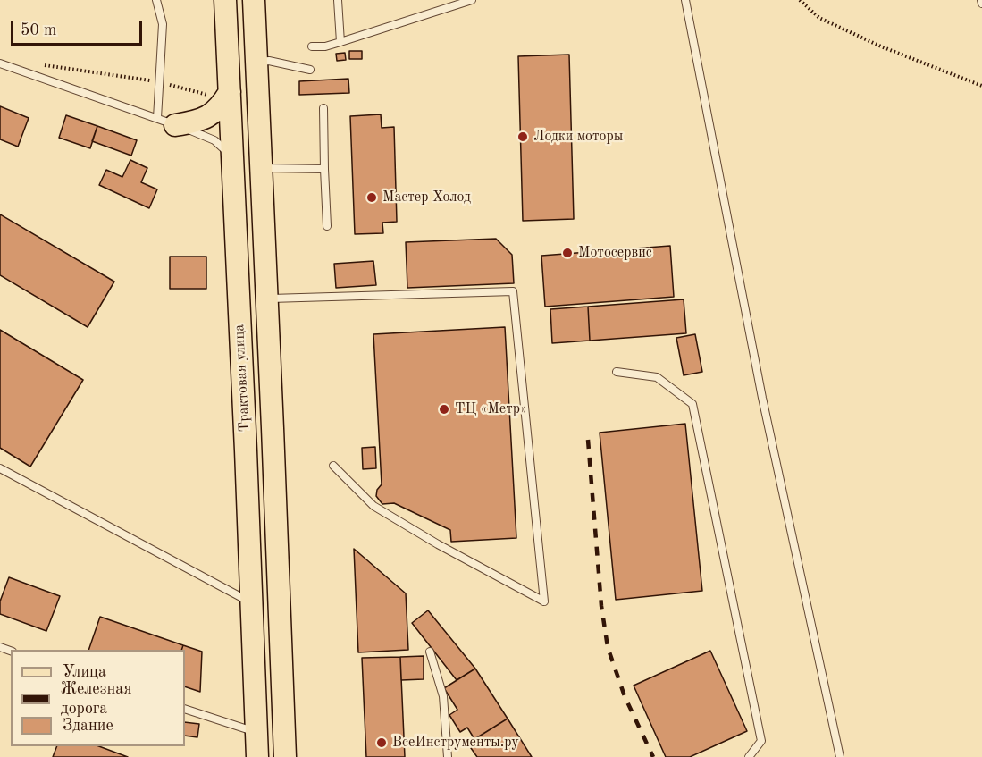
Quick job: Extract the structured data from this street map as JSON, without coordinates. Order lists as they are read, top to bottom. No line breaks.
{"streets":{"main road":["Трактовая улица"]},"places":["Лодки моторы","Мастер Холод","Мотосервис","ТЦ «Метр»","ВсеИнструменты.ру"],"legend":["Улица","Железная дорога","Здание"],"scale_bar":"50 m"}
